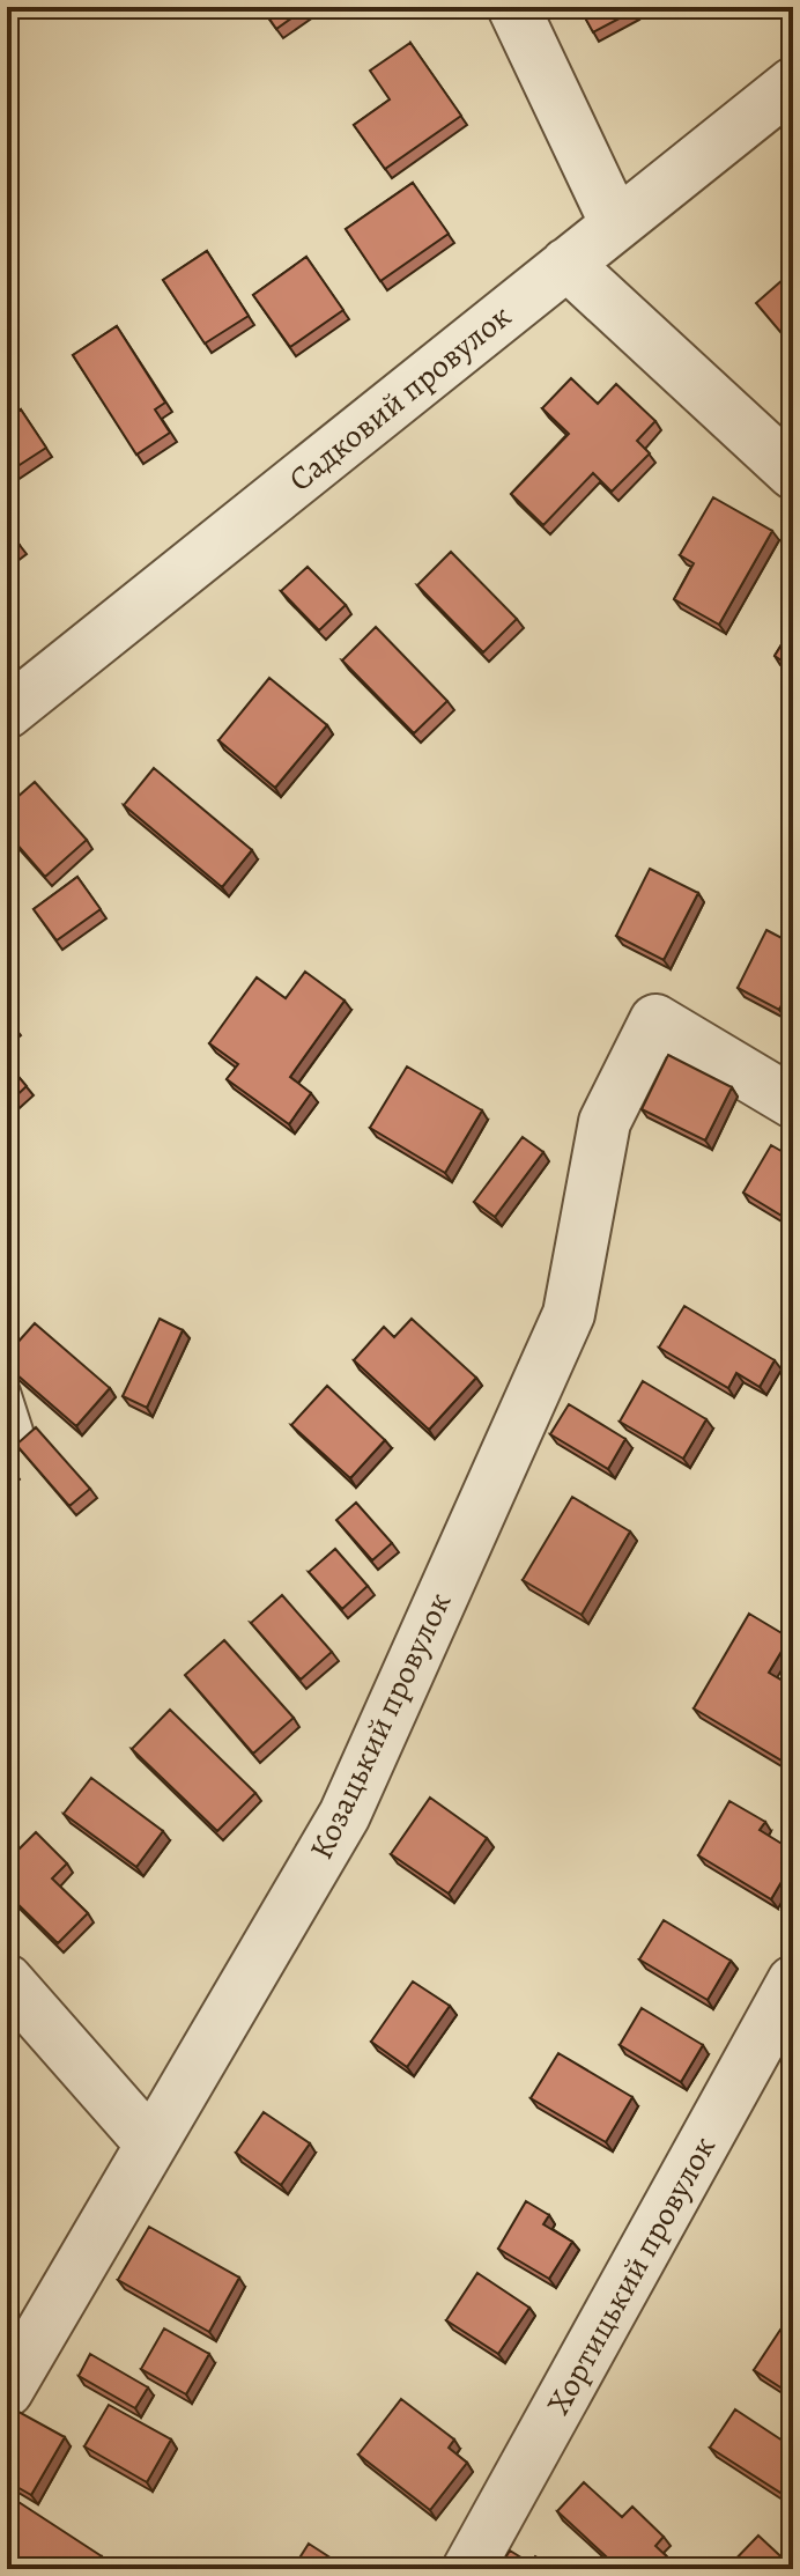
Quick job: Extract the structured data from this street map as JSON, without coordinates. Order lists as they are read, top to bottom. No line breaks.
{"streets":{"street":["Садковий провулок","Козацький провулок","Хортицький провулок"]}}
